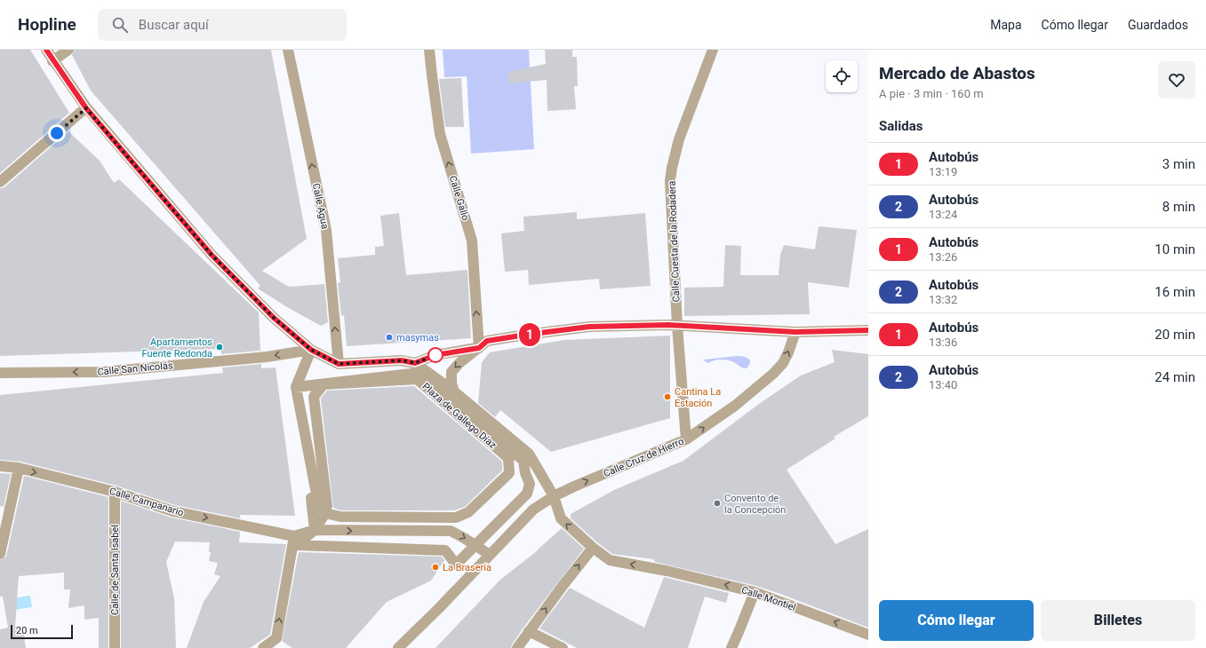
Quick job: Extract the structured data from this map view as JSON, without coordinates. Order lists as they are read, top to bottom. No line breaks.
{"streets":{"street":["Calle Gallo","Calle Agua","Calle Cuesta de la Rodadera","Calle San Nicolás","Plaza de Gallego Díaz","Calle Cruz de Hierro","Calle Campanario","Calle de Santa Isabel","Calle Montiel"]},"crossings":[["Calle Gallo","Plaza de Gallego Díaz"],["Calle Agua","Plaza de Gallego Díaz"],["Calle Cuesta de la Rodadera","Calle Cruz de Hierro"],["Plaza de Gallego Díaz","Calle Cruz de Hierro"],["Plaza de Gallego Díaz","Calle Montiel"],["Calle Campanario","Calle de Santa Isabel"]],"one_way":["Calle Gallo","Calle Agua","Calle San Nicolás","Calle Cruz de Hierro","Calle Campanario","Calle Montiel"],"places":["masymas","Apartamentos Fuente Redonda","Cantina La Estación","Convento de la Concepción","La Brasería"],"lines":["bus line 1"],"scale_bar":"20 m","page":{"header":"Hopline","search":"Buscar aquí","nav":["Mapa","Cómo llegar","Guardados"],"on_map":"1","heading":[["Mercado de Abastos","A pie · 3 min · 160 m"],"Salidas"],"list":[{"mark":"1","name":"Autobús","note":"13:19","value":"3 min"},{"mark":"2","name":"Autobús","note":"13:24","value":"8 min"},{"mark":"1","name":"Autobús","note":"13:26","value":"10 min"},{"mark":"2","name":"Autobús","note":"13:32","value":"16 min"},{"mark":"1","name":"Autobús","note":"13:36","value":"20 min"},{"mark":"2","name":"Autobús","note":"13:40","value":"24 min"}],"buttons":["Cómo llegar","Billetes"],"scale":"20 m"}}
